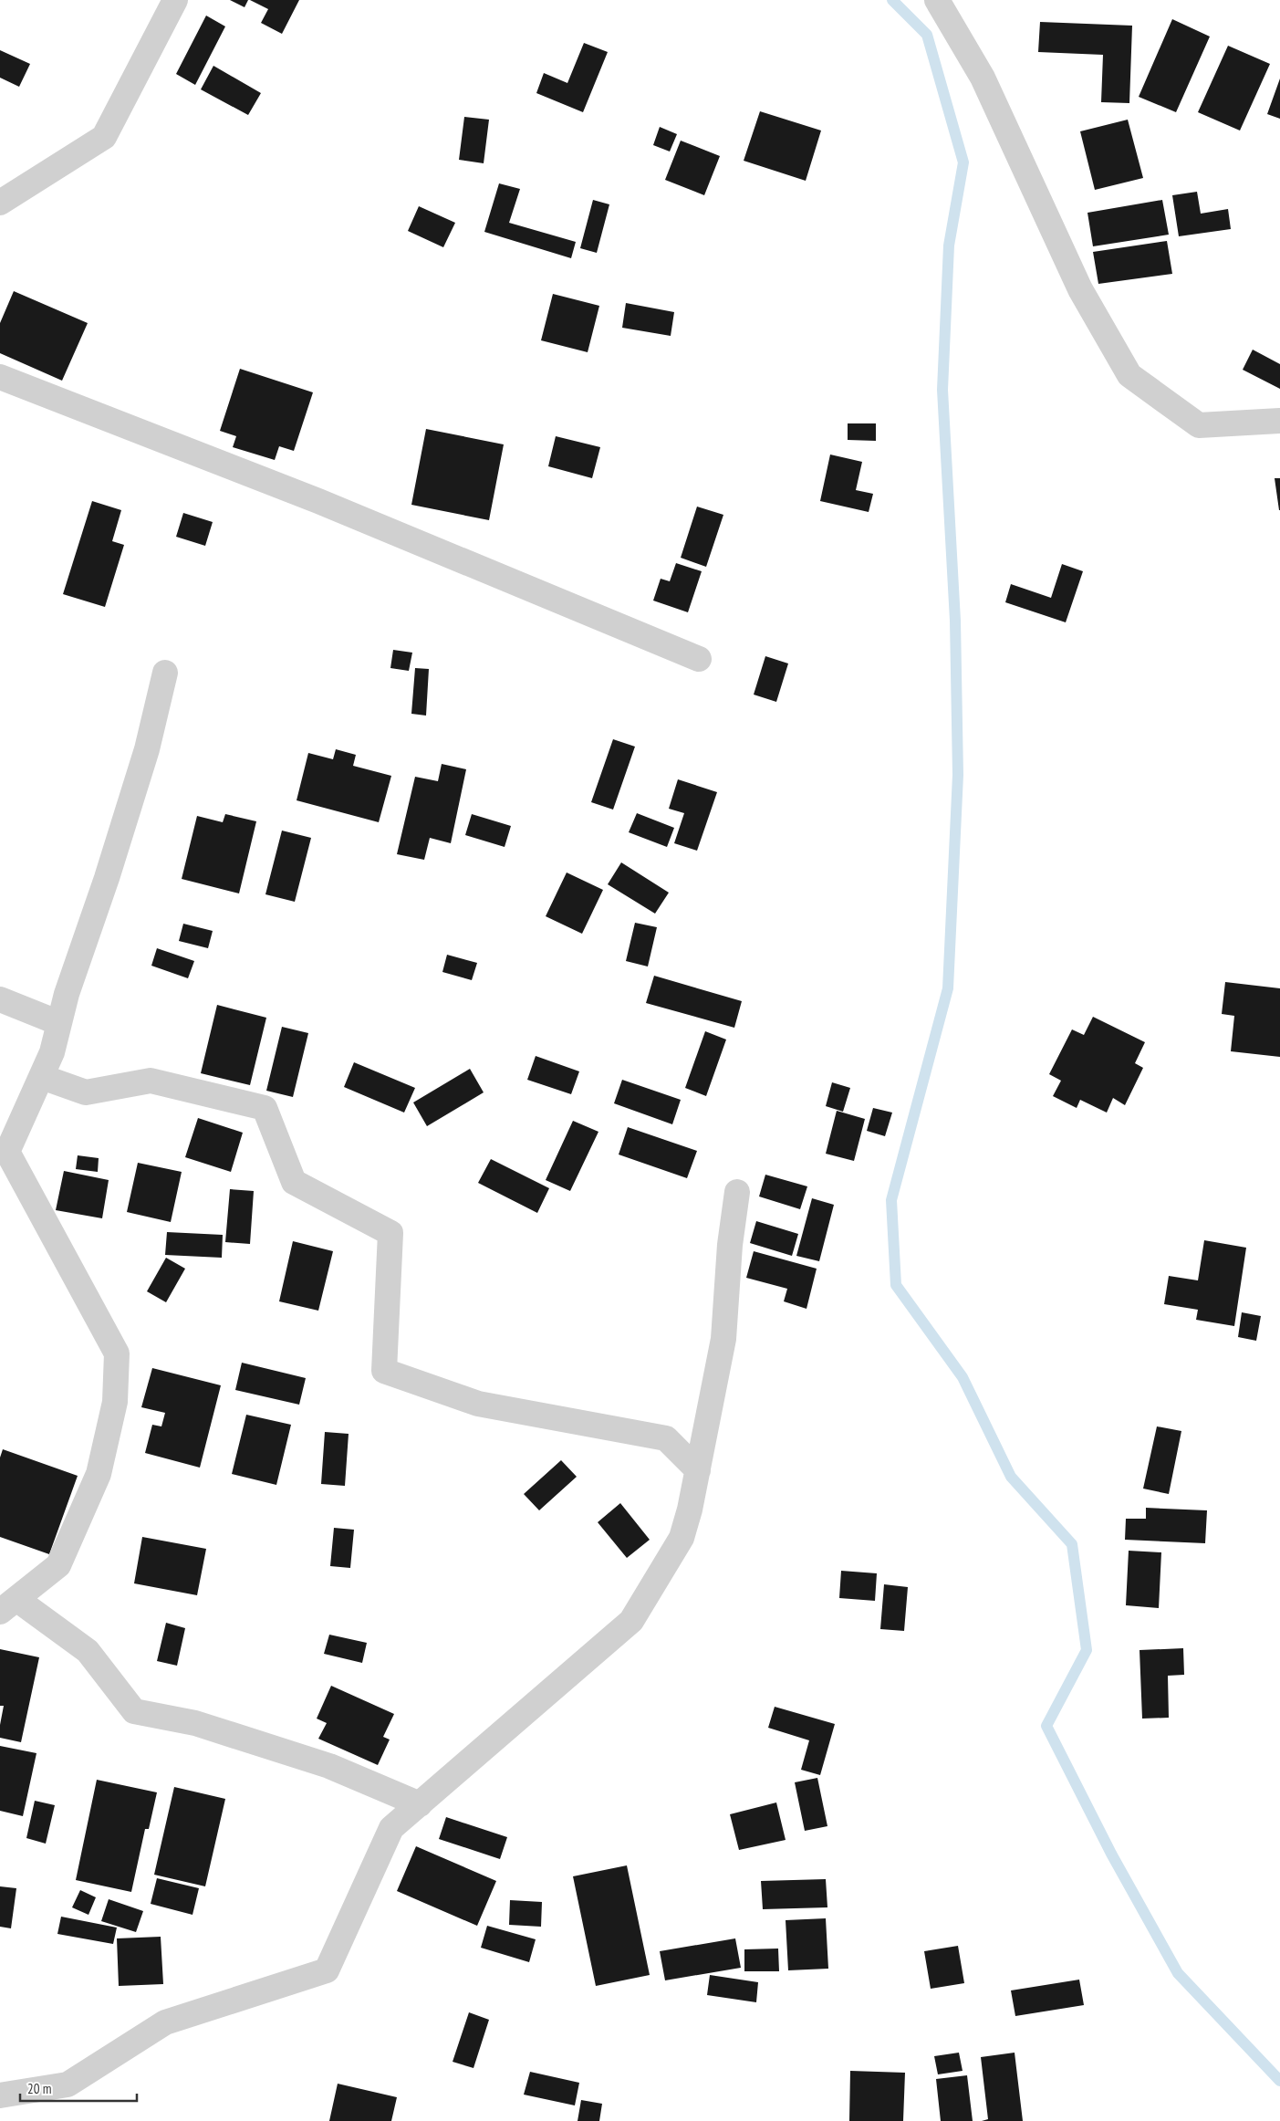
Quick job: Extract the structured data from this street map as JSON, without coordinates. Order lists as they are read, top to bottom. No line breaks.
{"scale_bar":"20 m"}
